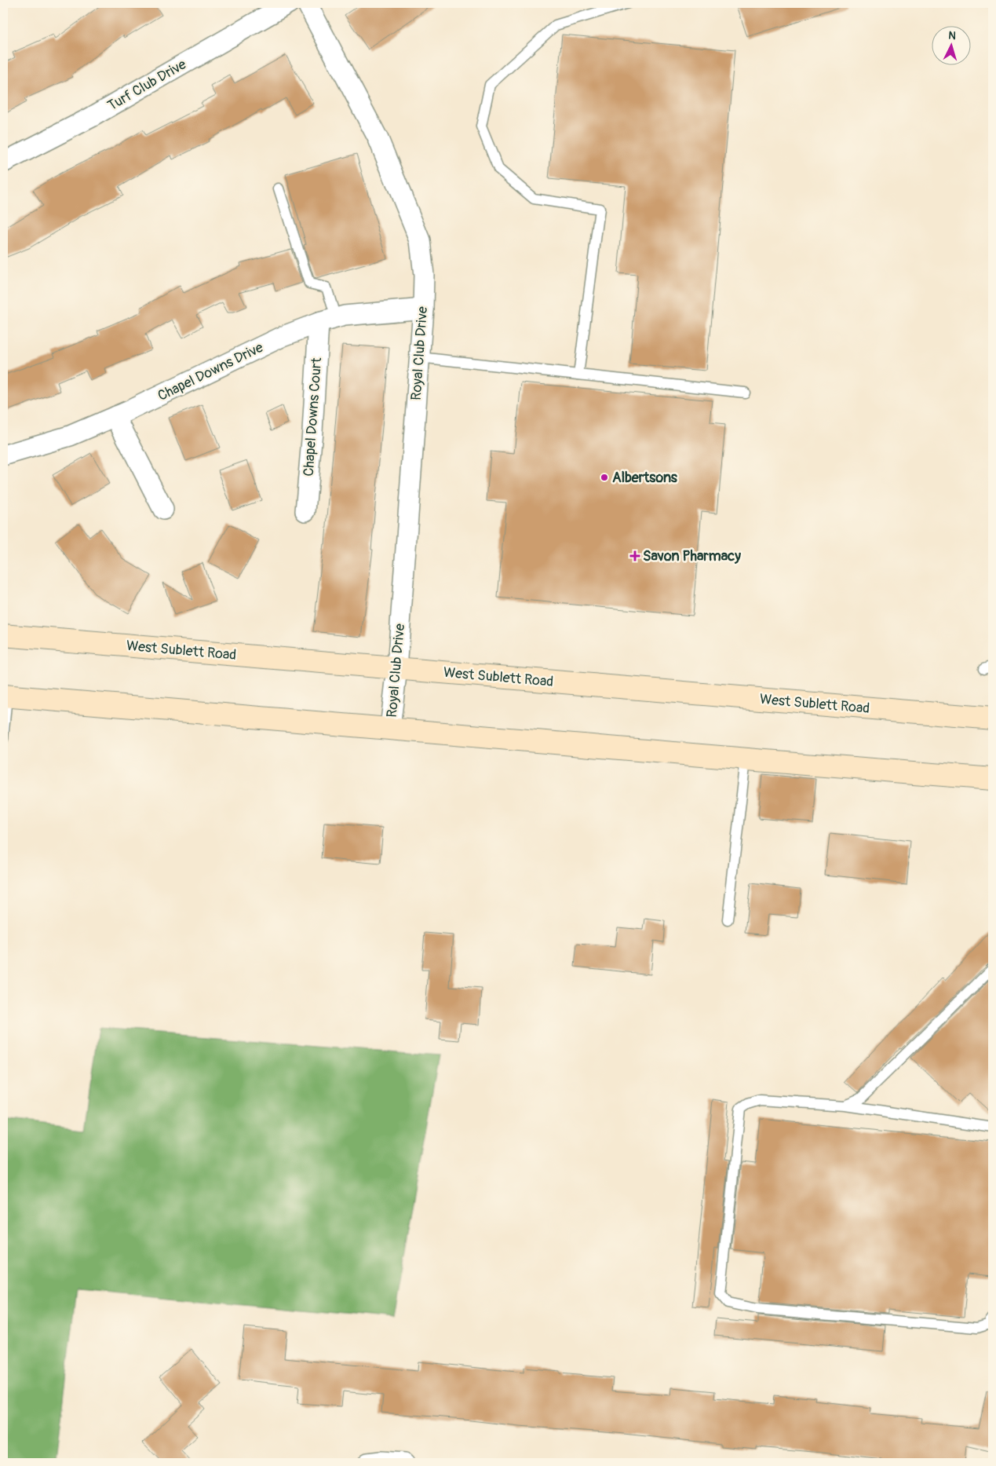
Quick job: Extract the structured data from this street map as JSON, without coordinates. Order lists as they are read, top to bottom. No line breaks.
{"streets":{"main road":["West Sublett Road"],"street":["Turf Club Drive","Royal Club Drive","Chapel Downs Drive","Chapel Downs Court"]},"crossings":[["Royal Club Drive","Chapel Downs Drive"],["Royal Club Drive","West Sublett Road"],["Chapel Downs Drive","Chapel Downs Court"]],"places":{"other":["Albertsons"],"health":["Savon Pharmacy"]},"north":"top"}
